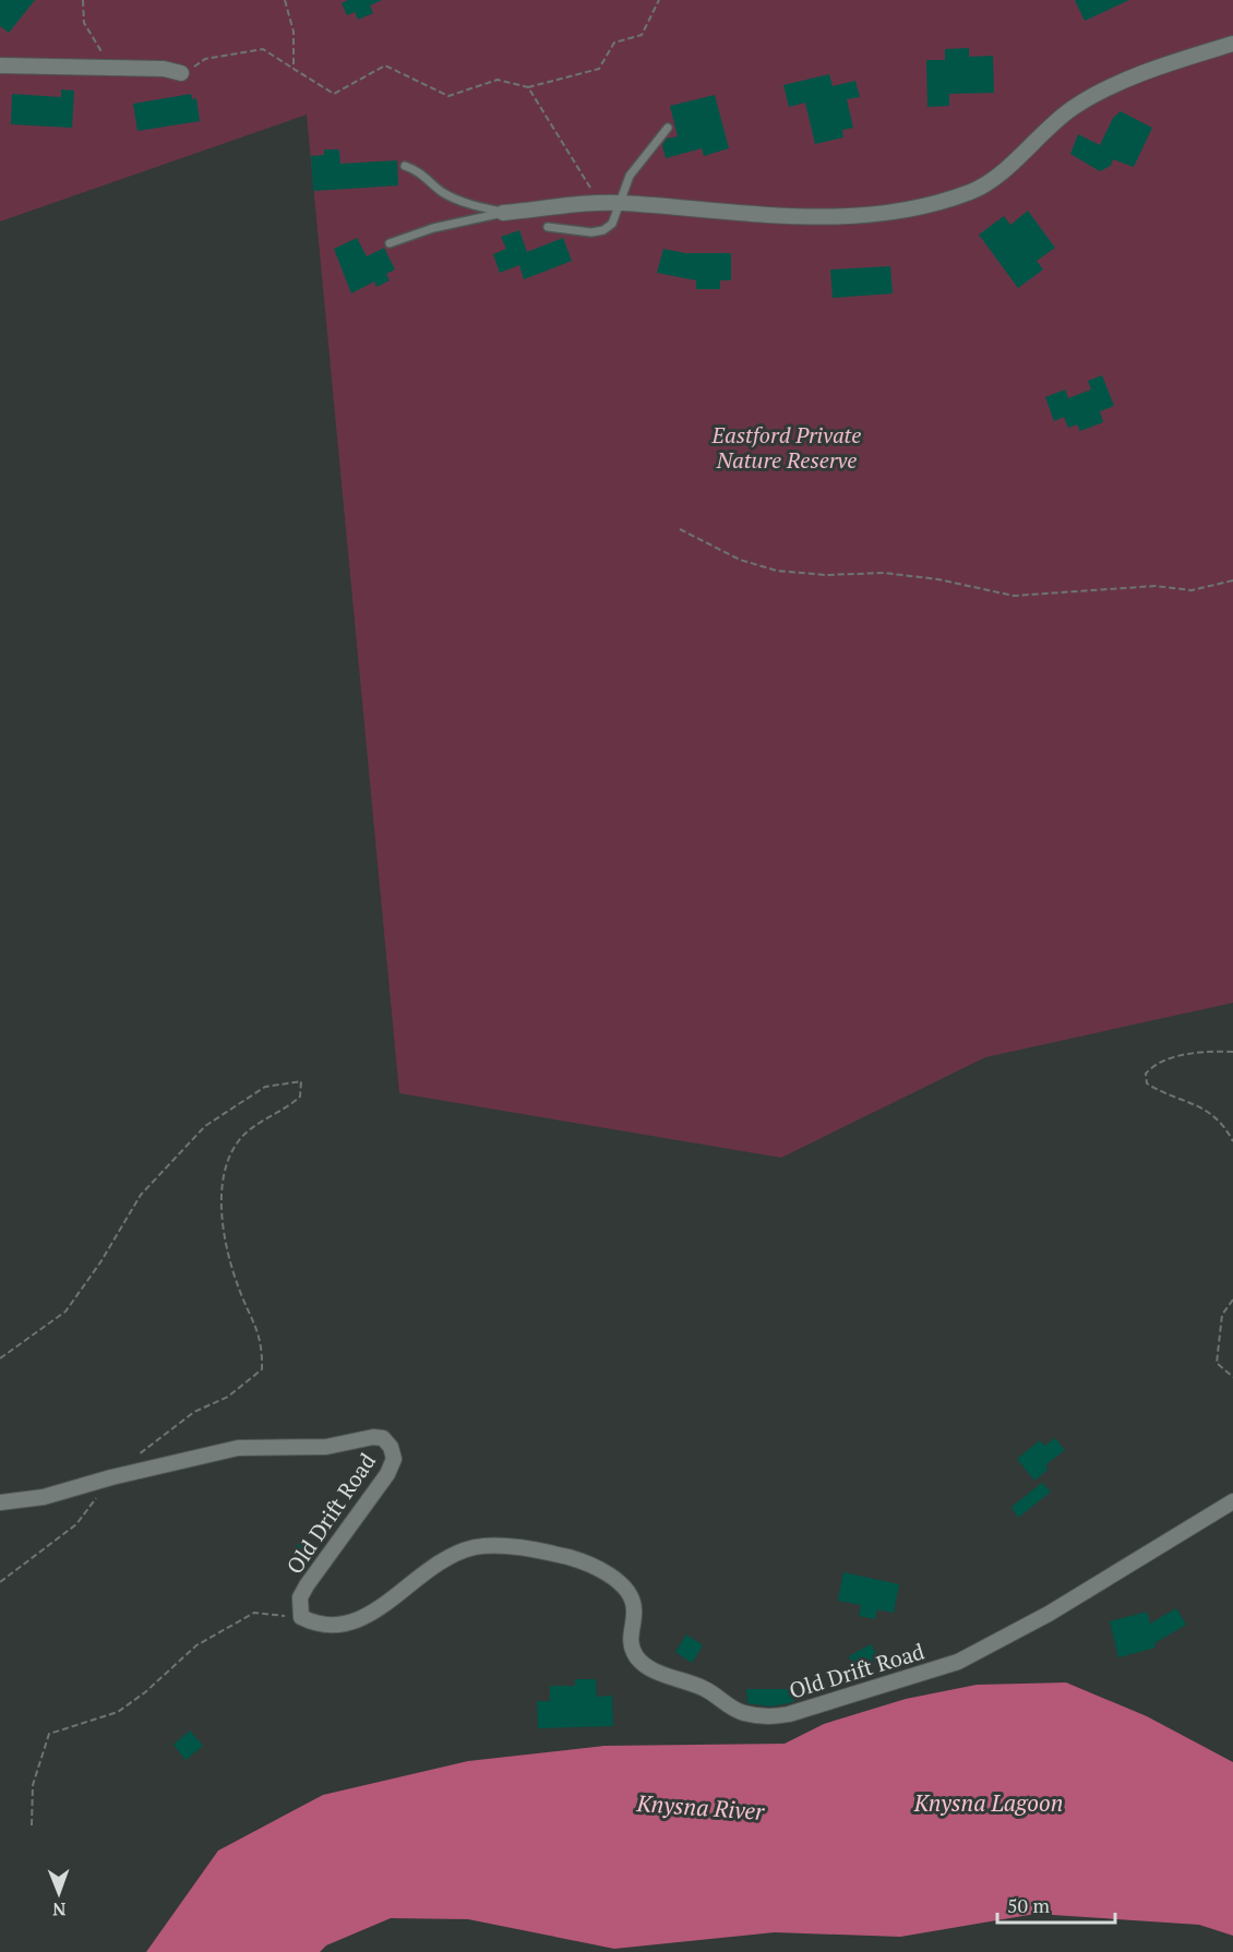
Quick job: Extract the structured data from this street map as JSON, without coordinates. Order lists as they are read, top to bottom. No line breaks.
{"streets":{"street":["Old Drift Road"]},"water":["Knysna Lagoon","Knysna River"],"parks":["Eastford Private Nature Reserve"],"scale_bar":"50 m","north":"bottom"}
